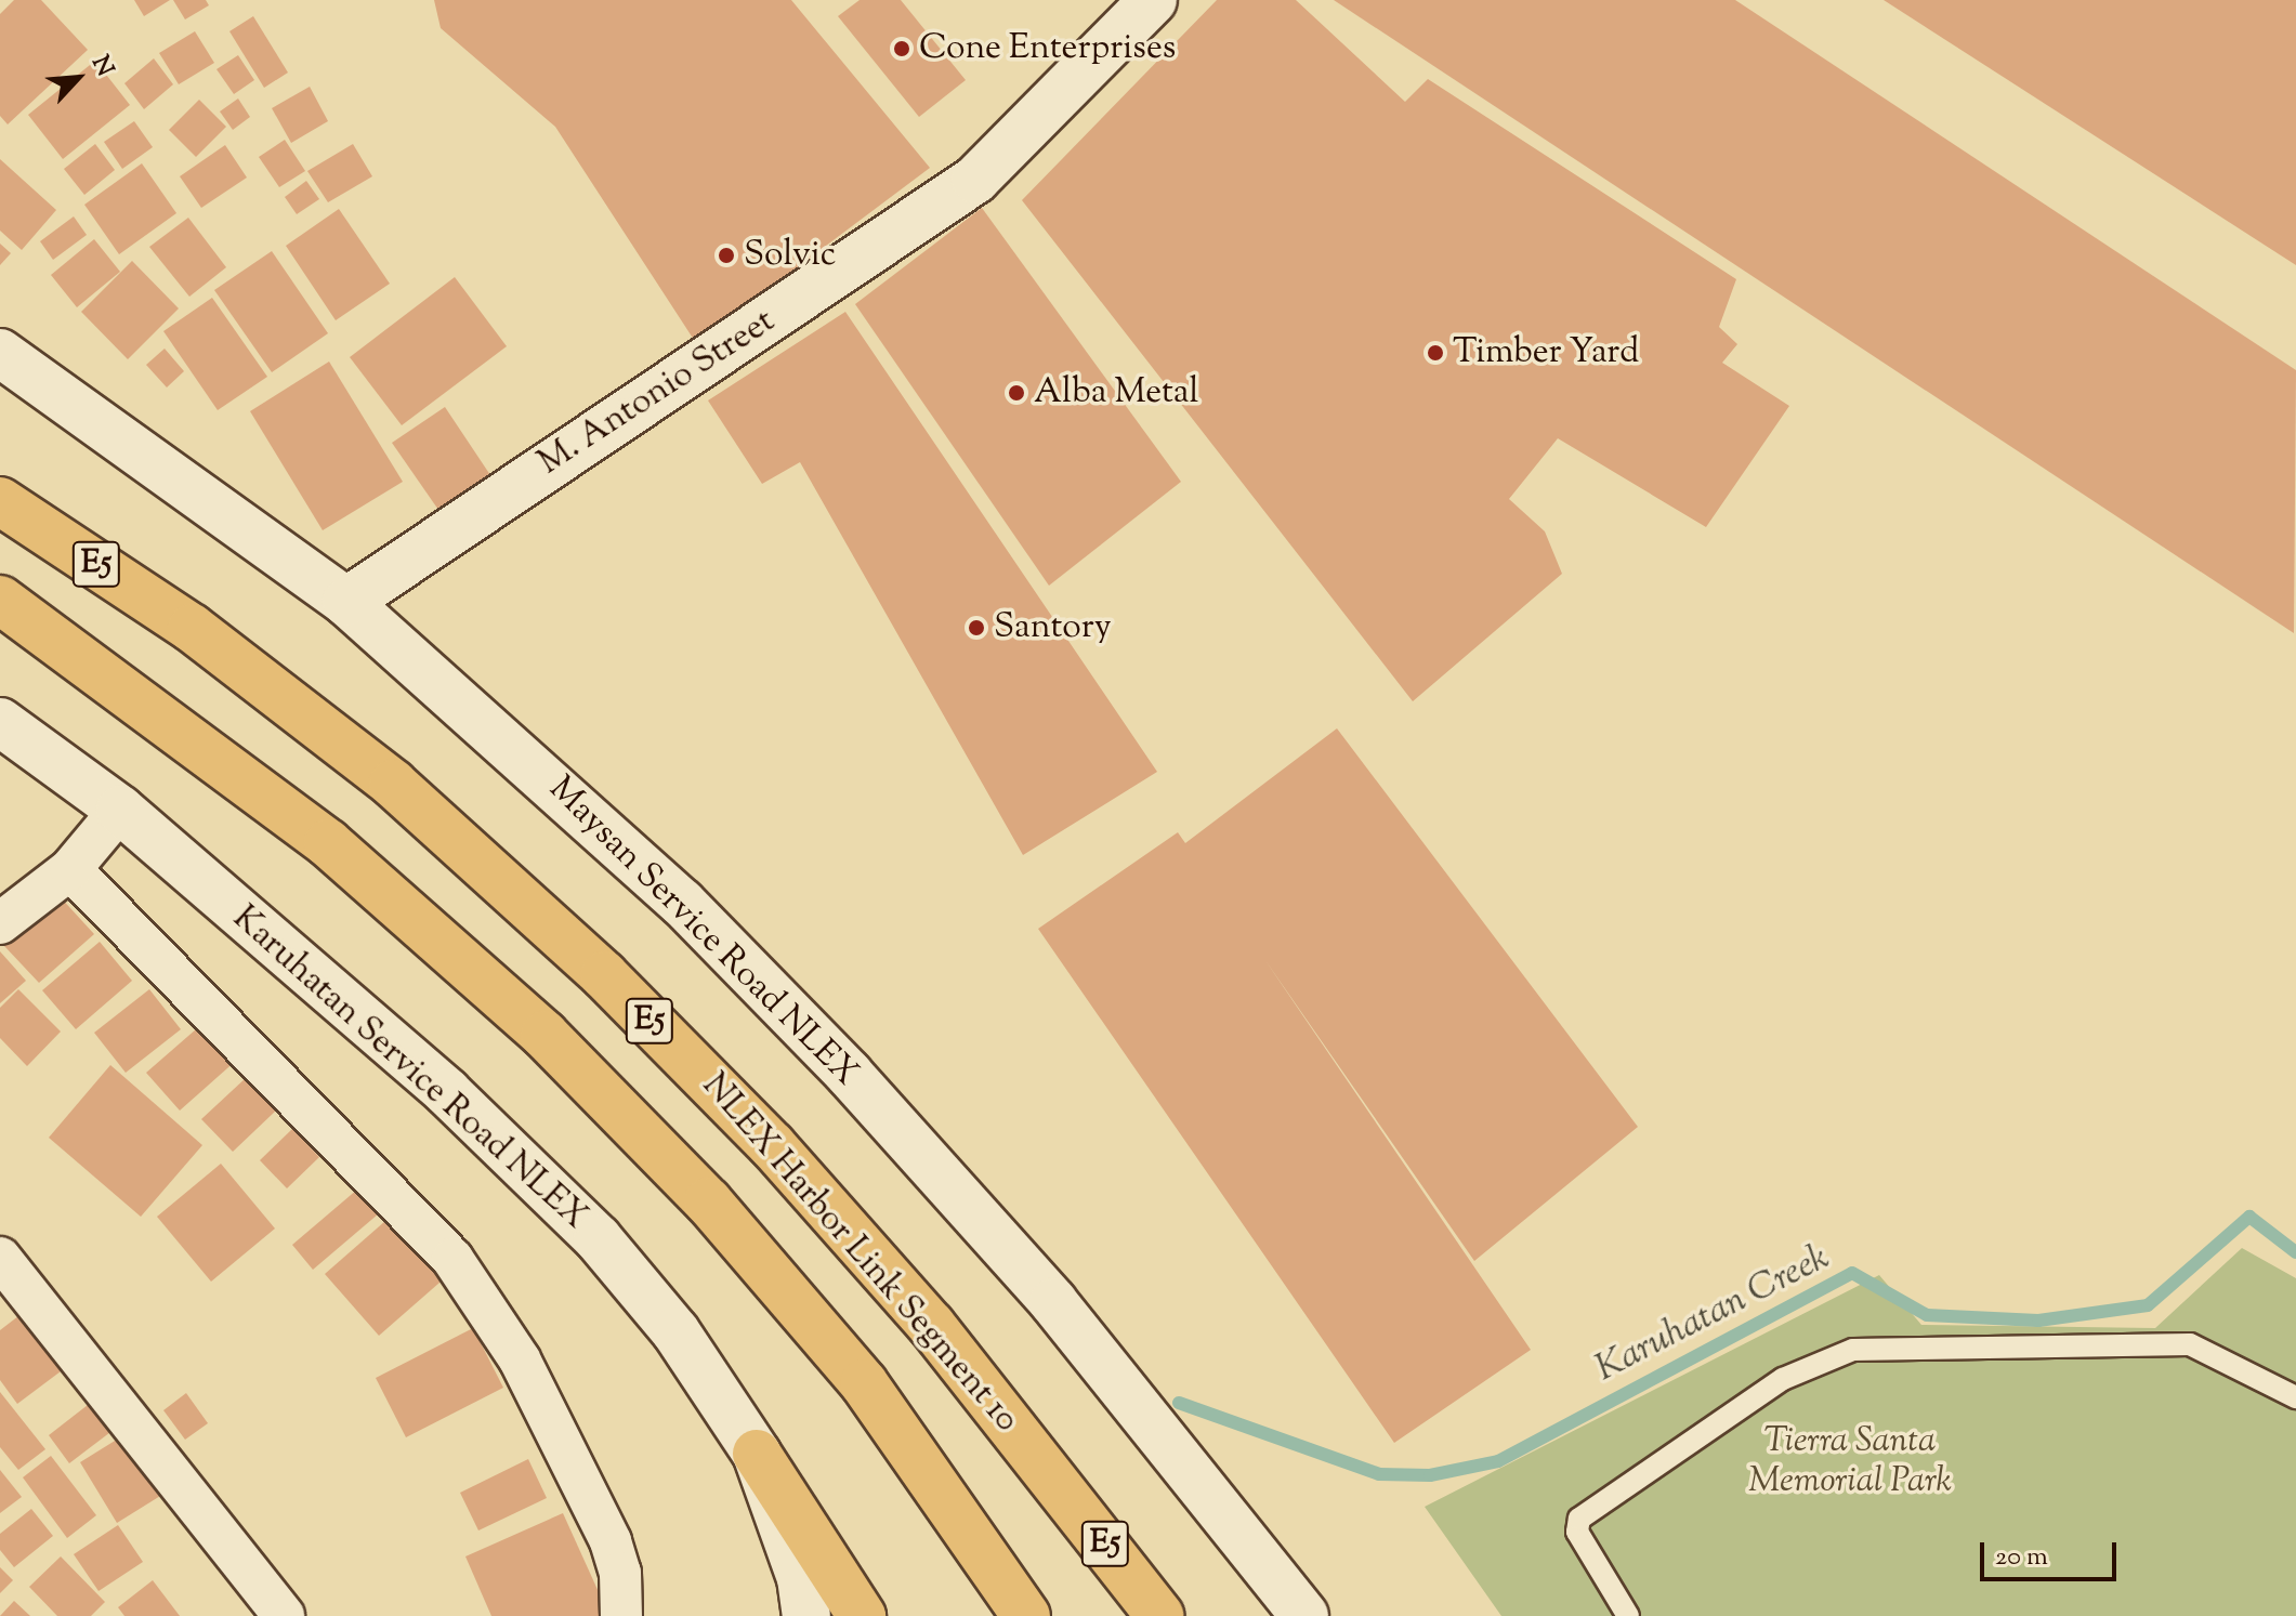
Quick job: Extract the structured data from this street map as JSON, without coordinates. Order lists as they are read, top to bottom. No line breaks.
{"streets":{"highway":["E5","NLEX Harbor Link Segment 10"],"street":["M. Antonio Street","Maysan Service Road NLEX","Karuhatan Service Road NLEX"]},"crossings":[["M. Antonio Street","Maysan Service Road NLEX"]],"water":["Karuhatan Creek"],"parks":["Tierra Santa Memorial Park"],"places":["Cone Enterprises","Solvic","Timber Yard","Alba Metal","Santory"],"scale_bar":"20 m","north":"top right"}
